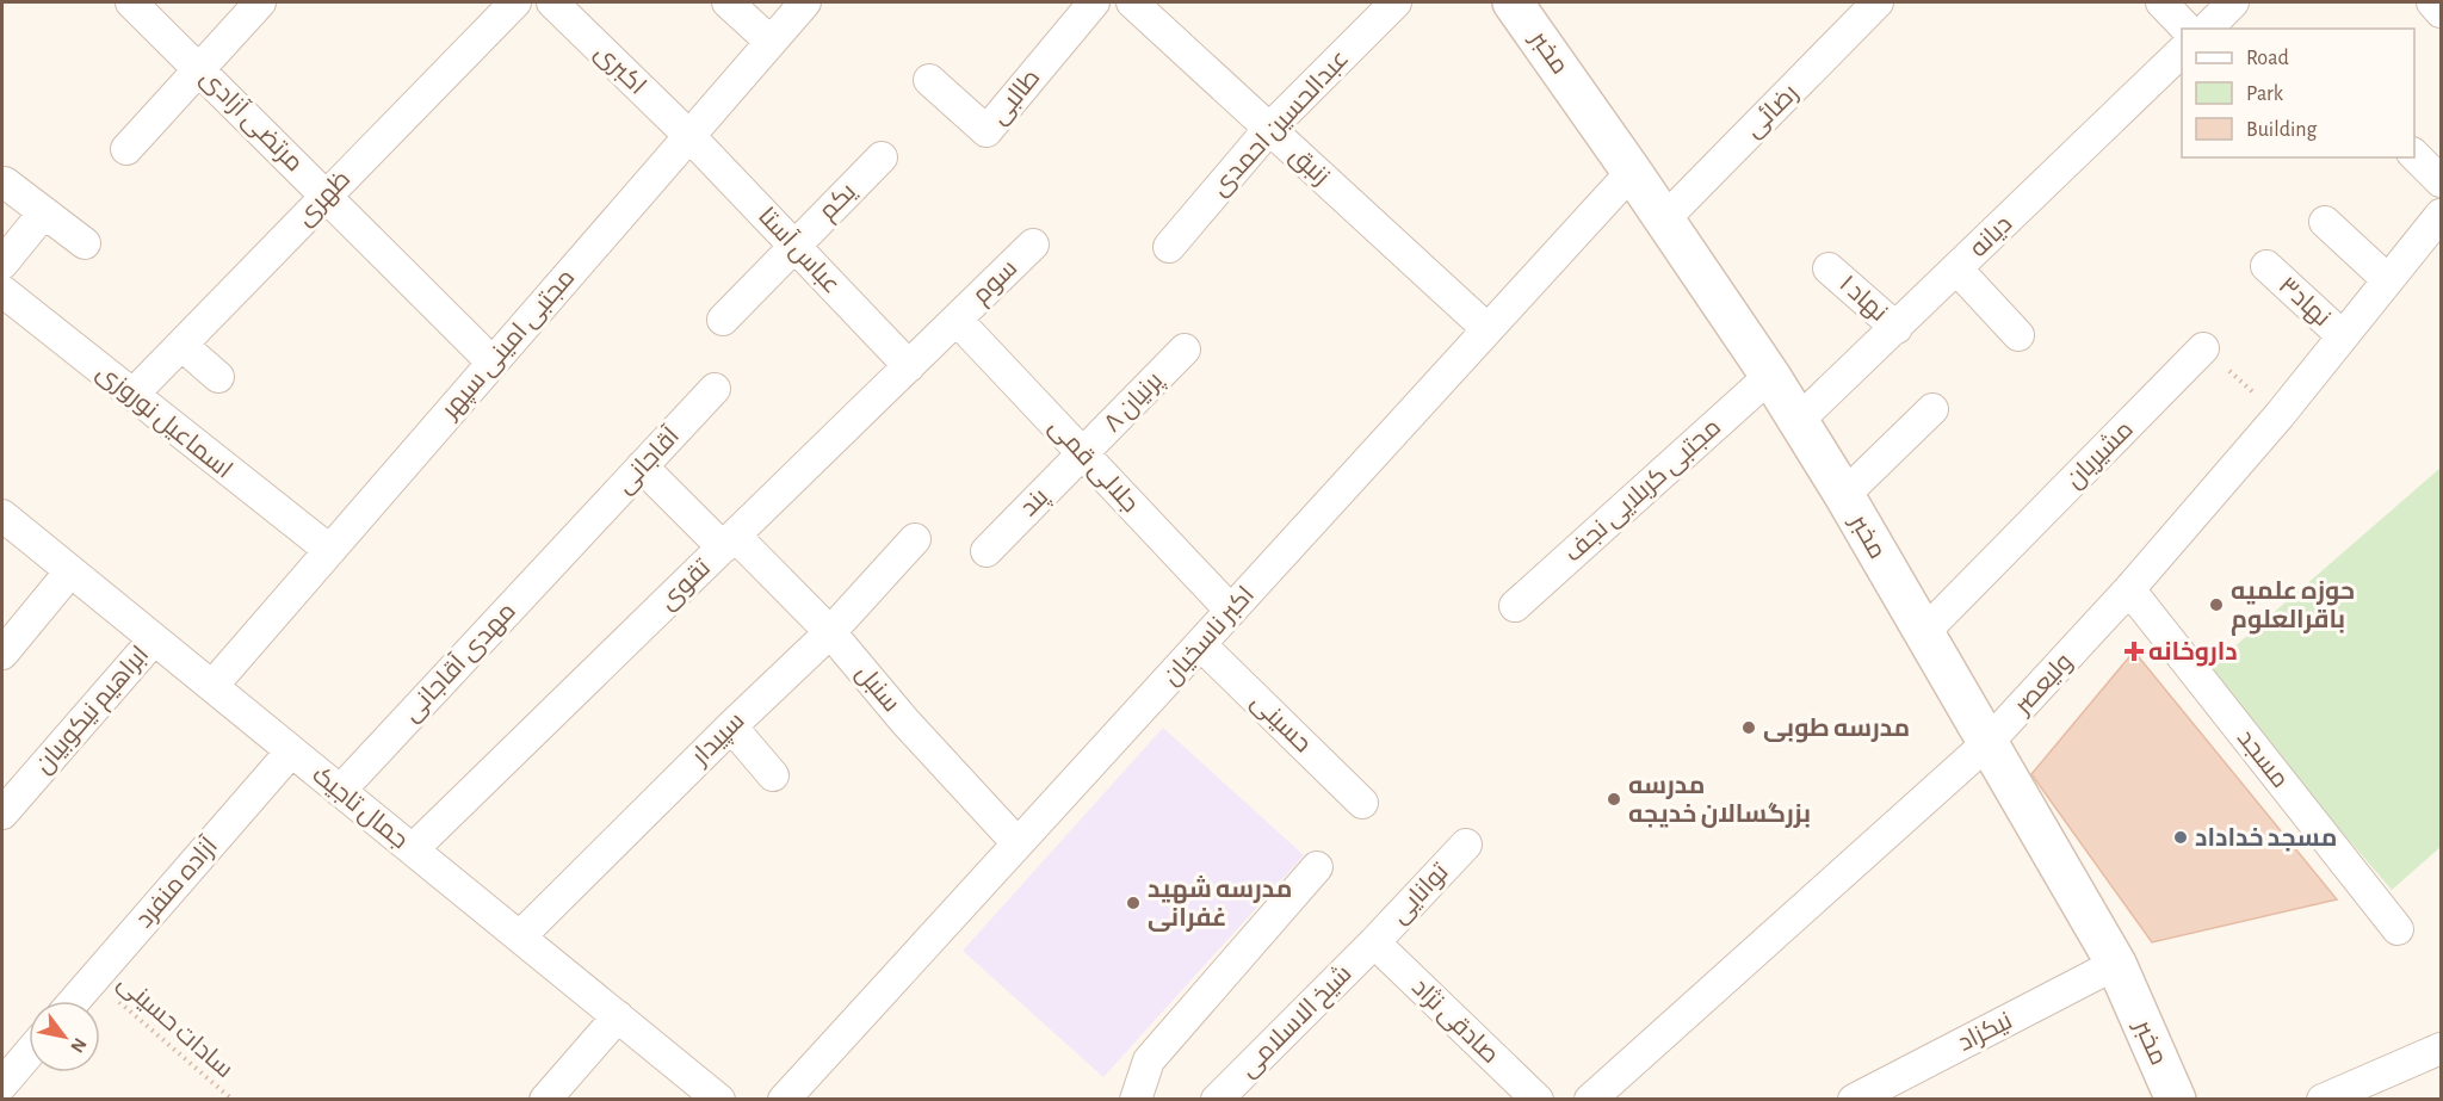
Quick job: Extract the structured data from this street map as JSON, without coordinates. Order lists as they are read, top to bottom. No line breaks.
{"streets":{"main road":["مخبر"],"street":["اکبری","طالبی","رضائی","مرتضی آزادی","عبدالحسین احمدی","زنبق","ظهری","یکم","دیانه","عباس آستا","سوم","نهاد ۱","نهاد۳","مجتبی امینی سپهر","پرنیان ۸","اسماعیل نوروزی","مشیریان","آقاجانی","جلالی قمی","مجتبی کربلایی نجف","پند","تقوی","اکبر ناسخیان","مهدی آقاجانی","ولیعصر","سنبل","ابراهیم نیکوبیان","حسینی","سپیدار","مسجد","جمال تاجیک","آزاده منفرد","توانایی","شیخ الاسلامی","صادقی نژاد","نیکزاد"],"path":["سادات حسینی"]},"crossings":[["مخبر","رضائی"],["مخبر","دیانه"],["مخبر","مشیریان"],["مخبر","مجتبی کربلایی نجف"],["مخبر","اکبر ناسخیان"],["مخبر","ولیعصر"],["مخبر","نیکزاد"],["اکبری","عباس آستا"],["اکبری","مجتبی امینی سپهر"],["مرتضی آزادی","ظهری"],["مرتضی آزادی","مجتبی امینی سپهر"],["عبدالحسین احمدی","زنبق"],["زنبق","اکبر ناسخیان"],["ظهری","اسماعیل نوروزی"],["یکم","عباس آستا"],["دیانه","نهاد ۱"],["عباس آستا","مجتبی امینی سپهر"],["عباس آستا","تقوی"],["سوم","جلالی قمی"],["سوم","تقوی"],["نهاد۳","ولیعصر"],["مجتبی امینی سپهر","اسماعیل نوروزی"],["مجتبی امینی سپهر","جمال تاجیک"],["پرنیان ۸","جلالی قمی"],["پرنیان ۸","پند"],["آقاجانی","مهدی آقاجانی"],["آقاجانی","سنبل"],["جلالی قمی","پند"],["جلالی قمی","تقوی"],["جلالی قمی","اکبر ناسخیان"],["تقوی","سنبل"],["تقوی","جمال تاجیک"],["اکبر ناسخیان","سنبل"],["اکبر ناسخیان","حسینی"],["مهدی آقاجانی","جمال تاجیک"],["ولیعصر","مسجد"],["سنبل","سپیدار"],["ابراهیم نیکوبیان","جمال تاجیک"],["سپیدار","جمال تاجیک"],["جمال تاجیک","آزاده منفرد"],["آزاده منفرد","سادات حسینی"],["توانایی","شیخ الاسلامی"],["توانایی","صادقی نژاد"],["شیخ الاسلامی","صادقی نژاد"]],"places":{"other":["حوزه علمیه باقرالعلوم","مدرسه طوبی","مدرسه بزرگسالان خدیجه","مسجد خداداد","مدرسه شهید غفرانی"],"health":["داروخانه"]},"legend":["Road","Park","Building"],"north":"bottom right"}
